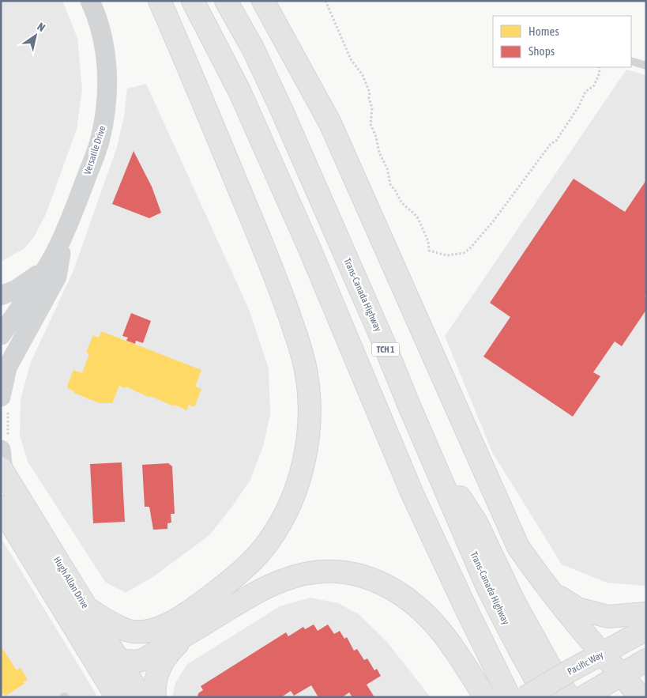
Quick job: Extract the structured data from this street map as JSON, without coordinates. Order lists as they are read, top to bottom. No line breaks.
{"streets":{"main road":["Trans-Canada Highway","TCH 1","Hugh Allan Drive","Pacific Way"],"street":["Versatile Drive"]},"legend":["Homes","Shops"],"north":"top right"}
